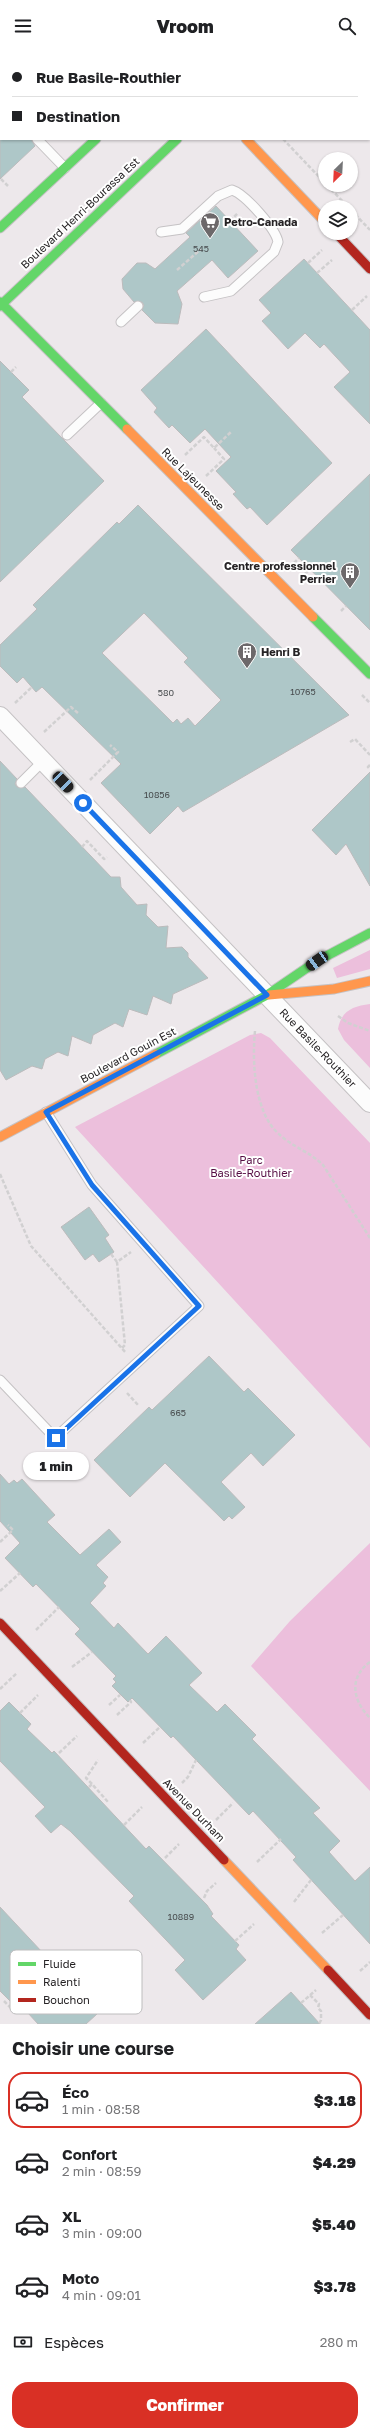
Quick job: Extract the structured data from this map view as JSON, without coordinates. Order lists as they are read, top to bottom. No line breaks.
{"streets":{"main road":["Boulevard Henri-Bourassa Est","Rue Lajeunesse","Boulevard Gouin Est","Avenue Durham"],"street":["Rue Basile-Routhier"]},"crossings":[["Boulevard Henri-Bourassa Est","Rue Lajeunesse"],["Rue Basile-Routhier","Boulevard Gouin Est"]],"parks":["Parc Basile-Routhier"],"places":{"supermarket":["Petro-Canada"],"building":["Centre professionnel Perrier","Henri B"]},"house_numbers":["545","10765","580","10856","665","10889"],"legend":["Fluide","Ralenti","Bouchon"],"north":"bottom left","page":{"header":"Vroom","banner":["Rue Basile-Routhier","Destination"],"bubble":"1 min","heading":"Choisir une course","list":[{"name":"Éco","note":"1 min · 08:58","value":"$3.18"},{"name":"Confort","note":"2 min · 08:59","value":"$4.29"},{"name":"XL","note":"3 min · 09:00","value":"$5.40"},{"name":"Moto","note":"4 min · 09:01","value":"$3.78"}],"pay":["Espèces","280 m"],"buttons":"Confirmer"}}
